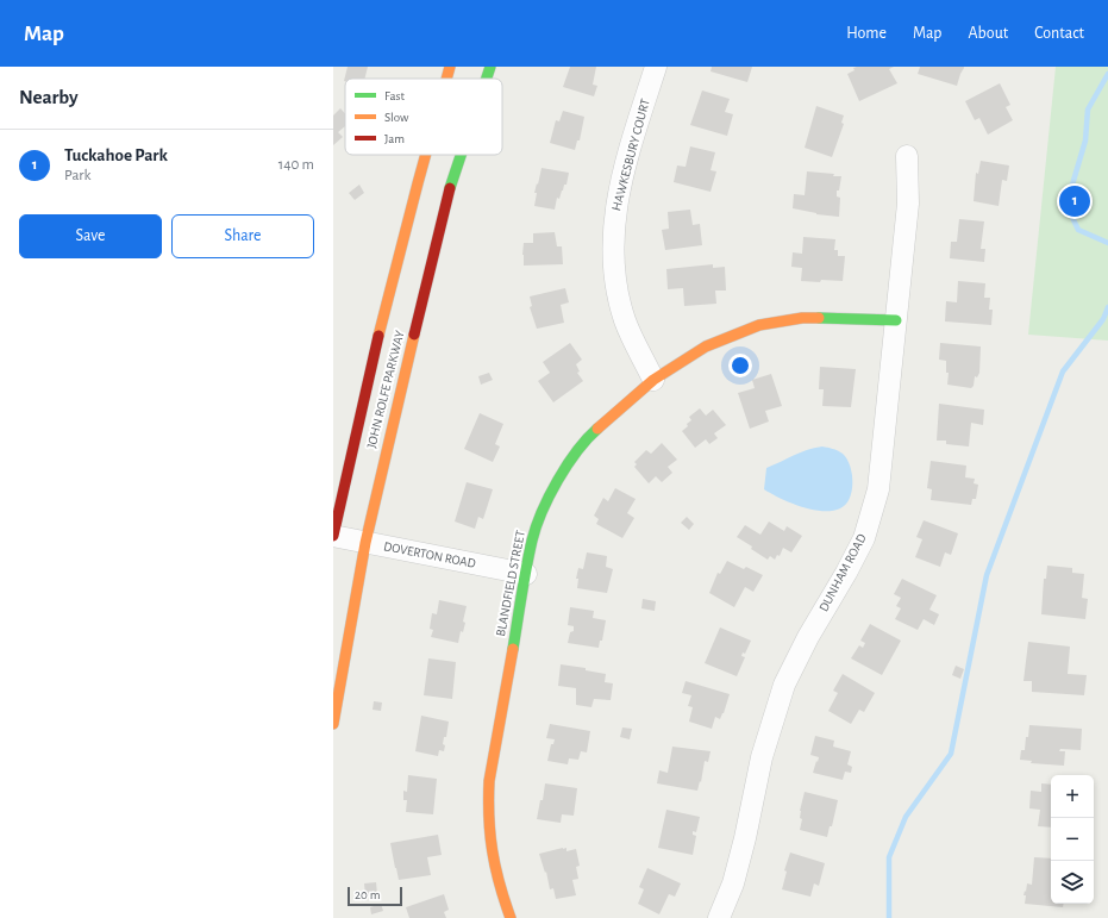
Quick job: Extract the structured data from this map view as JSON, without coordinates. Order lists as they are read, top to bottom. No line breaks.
{"streets":{"main road":["JOHN ROLFE PARKWAY","BLANDFIELD STREET"],"street":["HAWKESBURY COURT","DOVERTON ROAD","DUNHAM ROAD"]},"crossings":[["HAWKESBURY COURT","BLANDFIELD STREET"],["JOHN ROLFE PARKWAY","DOVERTON ROAD"],["DOVERTON ROAD","BLANDFIELD STREET"],["DUNHAM ROAD","BLANDFIELD STREET"]],"legend":["Fast","Slow","Jam"],"scale_bar":"20 m","page":{"header":"Map","nav":["Home","Map","About","Contact"],"heading":"Nearby","list":[{"mark":"1","name":"Tuckahoe Park","note":"Park","value":"140 m"}],"pins":"1","buttons":["Save","Share"],"map_buttons":["+","−"],"scale":"20 m"}}
